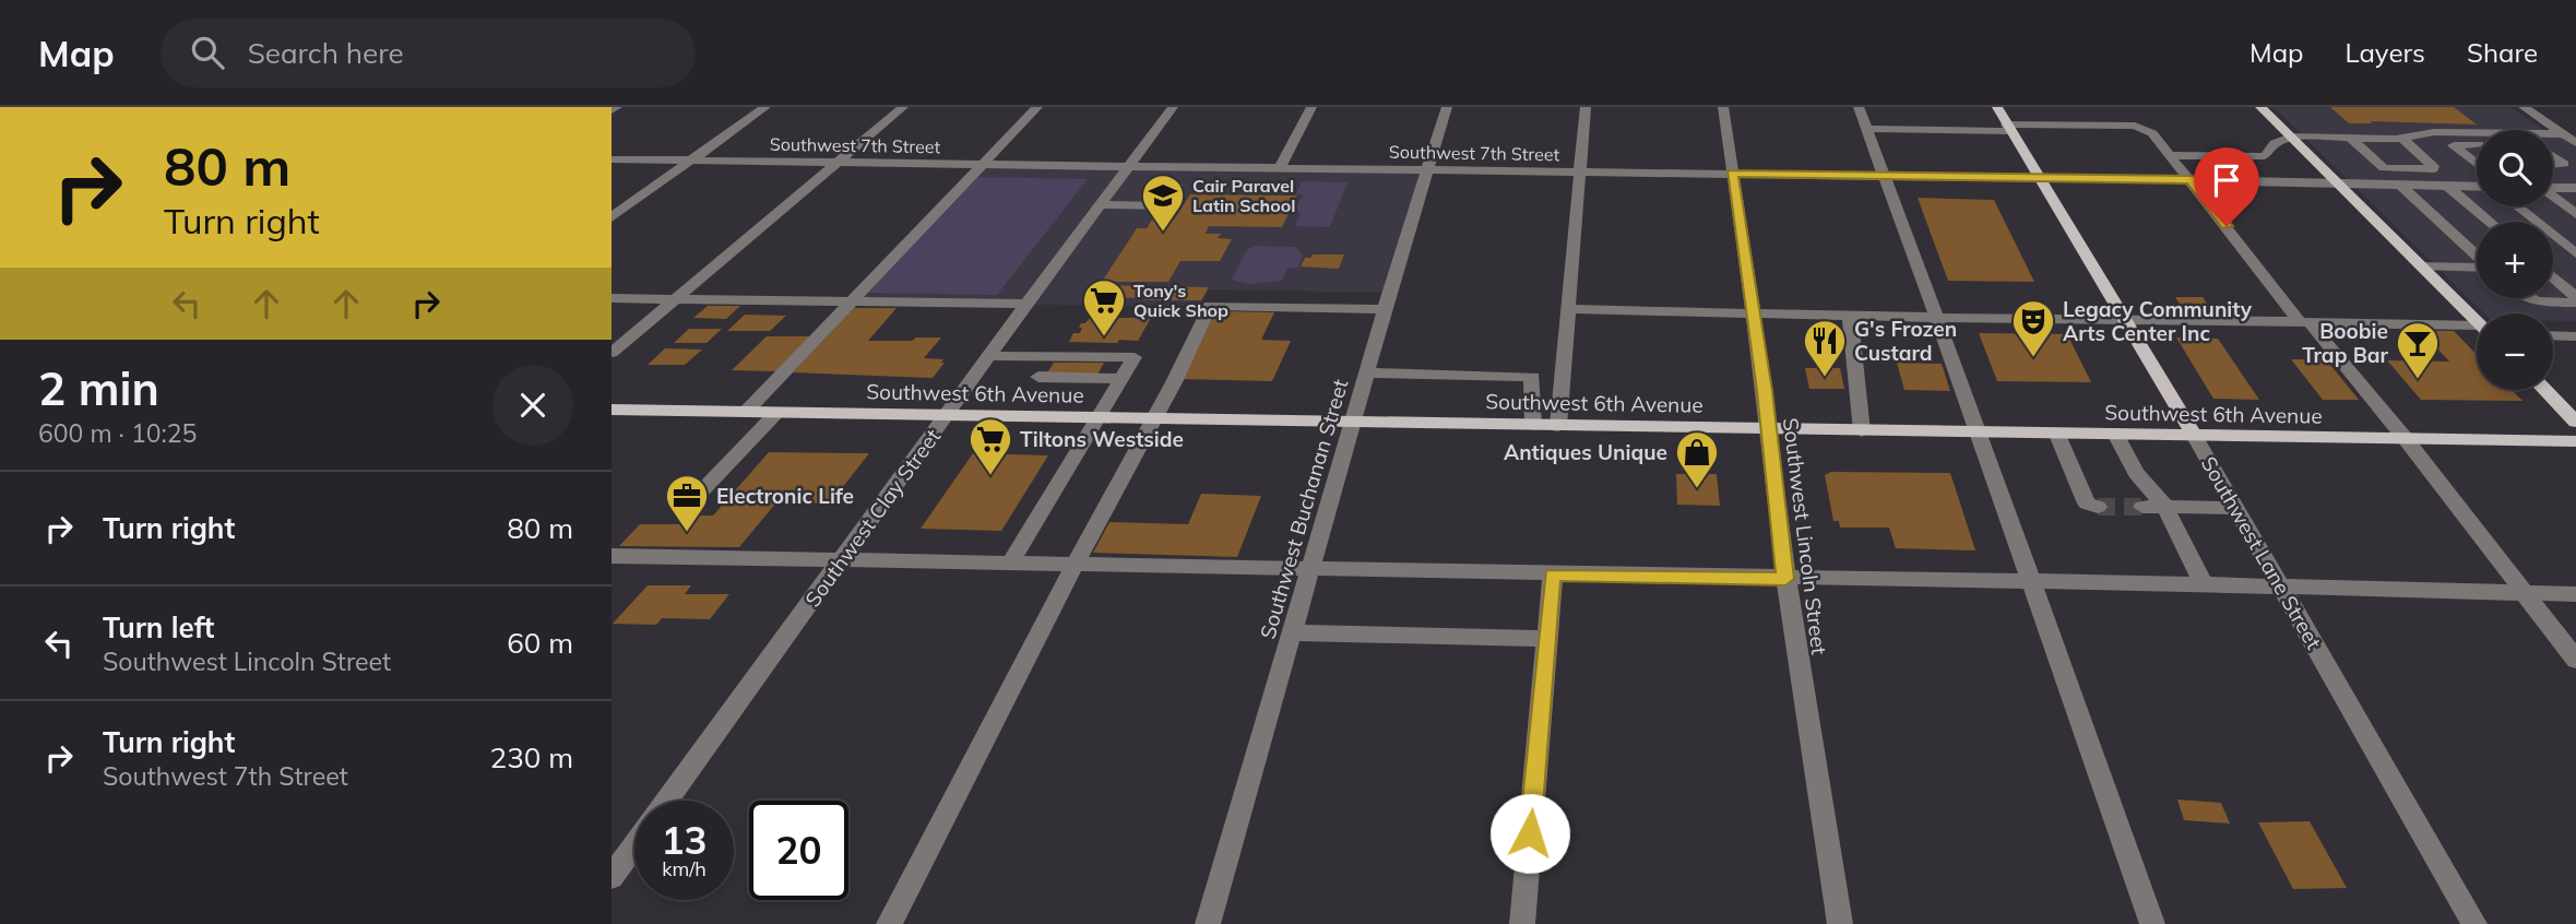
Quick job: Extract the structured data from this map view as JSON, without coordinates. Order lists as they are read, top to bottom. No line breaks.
{"streets":{"main road":["Southwest 6th Avenue","Southwest Lane Street"],"street":["Southwest 7th Street","Southwest Buchanan Street","Southwest Clay Street","Southwest Lincoln Street"]},"crossings":[["Southwest 7th Street","Southwest Buchanan Street"],["Southwest 7th Street","Southwest Clay Street"],["Southwest 7th Street","Southwest Lincoln Street"],["Southwest 7th Street","Southwest Lane Street"],["Southwest 6th Avenue","Southwest Buchanan Street"],["Southwest 6th Avenue","Southwest Clay Street"],["Southwest 6th Avenue","Southwest Lincoln Street"],["Southwest 6th Avenue","Southwest Lane Street"]],"places":{"school or university":["Cair Paravel Latin School"],"supermarket":["Tony's Quick Shop","Tiltons Westside"],"theatre":["Legacy Community Arts Center Inc"],"restaurant":["G's Frozen Custard"],"bar":["Boobie Trap Bar"],"shop":["Antiques Unique"],"office":["Electronic Life"]},"page":{"header":"Map","search":"Search here","nav":["Map","Layers","Share"],"turn":["80 m","Turn right"],"map_buttons":["+","−"],"heading":["2 min","600 m · 10:25"],"list":[{"name":"Turn right","value":"80 m"},{"name":"Turn left","note":"Southwest Lincoln Street","value":"60 m"},{"name":"Turn right","note":"Southwest 7th Street","value":"230 m"}],"speed":"13 km/h","limit":"20"}}
